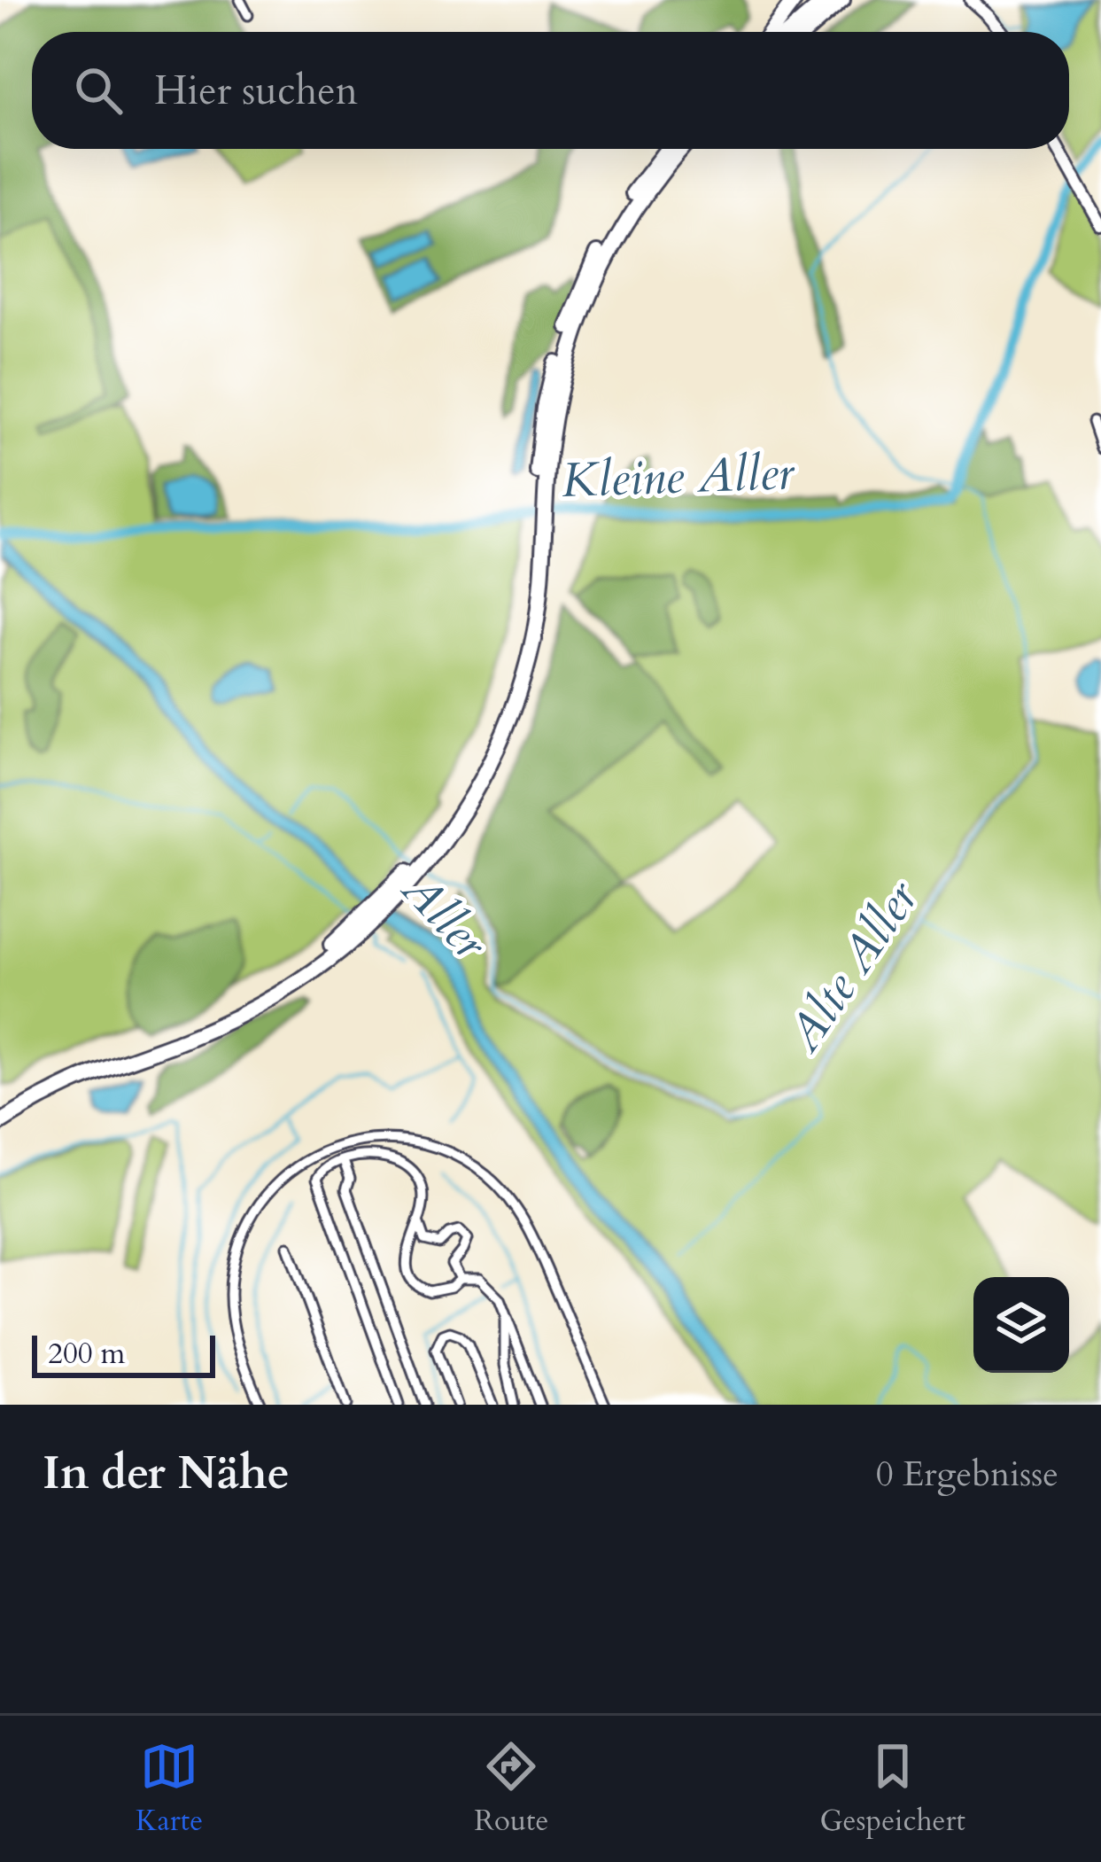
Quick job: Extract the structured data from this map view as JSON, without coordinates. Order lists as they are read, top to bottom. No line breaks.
{"water":["Kleine Aller","Aller","Alte Aller"],"scale_bar":"200 m","page":{"search":"Hier suchen","scale":"200 m","heading":["In der Nähe","0 Ergebnisse"],"nav":["Karte","Route","Gespeichert"]}}
